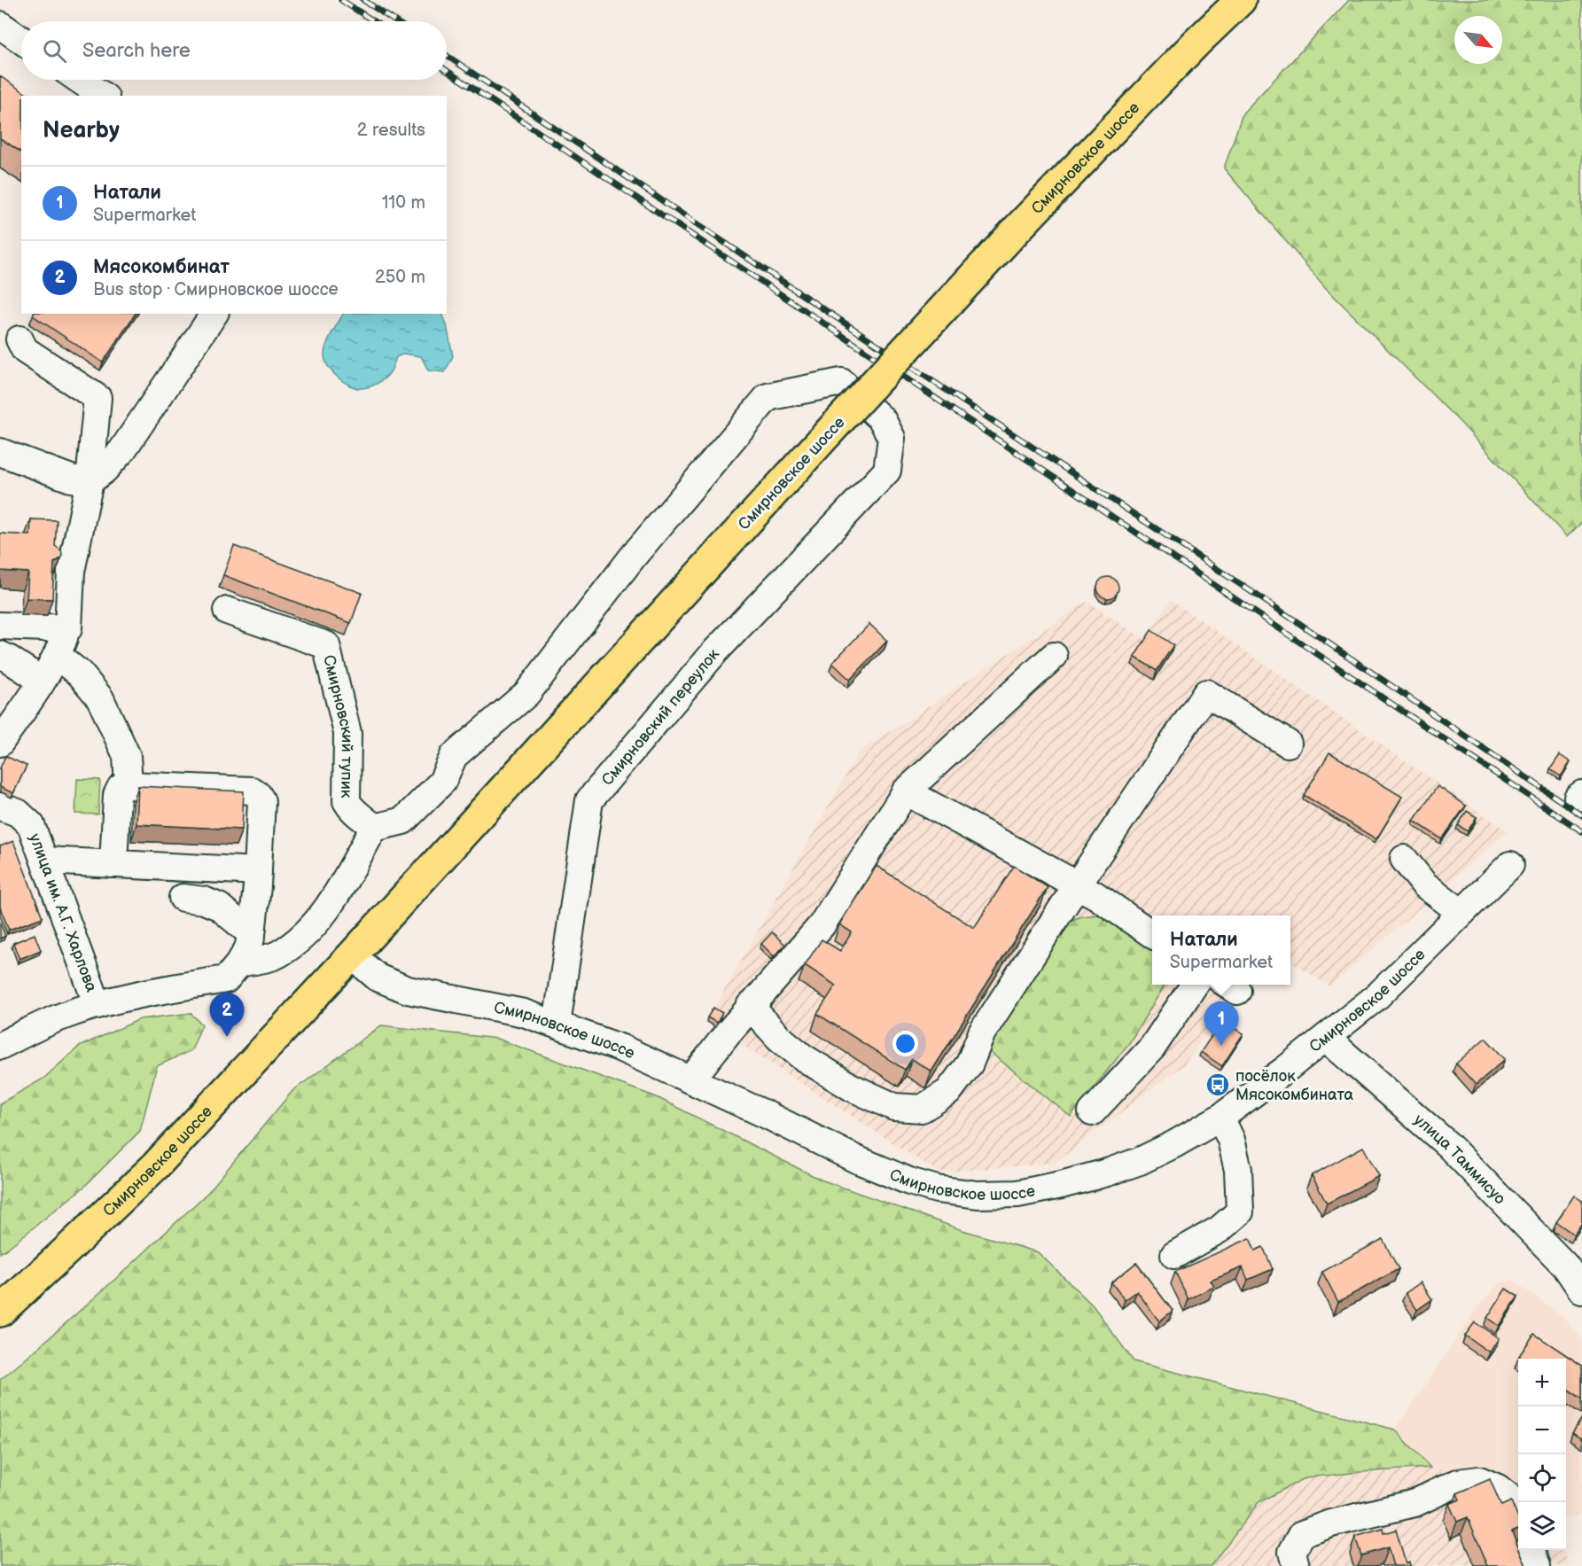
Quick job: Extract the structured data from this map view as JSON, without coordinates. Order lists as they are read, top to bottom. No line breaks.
{"streets":{"main road":["Смирновское шоссе"],"street":["Смирновский переулок","Смирновский тупик","улица им. А.Г. Харлова","улица Таммисуо"]},"crossings":[["Смирновское шоссе","Смирновский переулок"],["Смирновское шоссе","улица Таммисуо"],["Смирновский переулок","Смирновский тупик"]],"places":{"bus stop":["посёлок Мясокомбината"]},"north":"bottom right","page":{"search":"Search here","heading":["Nearby","2 results"],"list":[{"mark":"1","name":"Натали","note":"Supermarket","value":"110 m"},{"mark":"2","name":"Мясокомбинат","note":"Bus stop · Смирновское шоссе","value":"250 m"}],"popup":["Натали","Supermarket"],"pins":["2","1"],"map_buttons":["+","−"]}}
